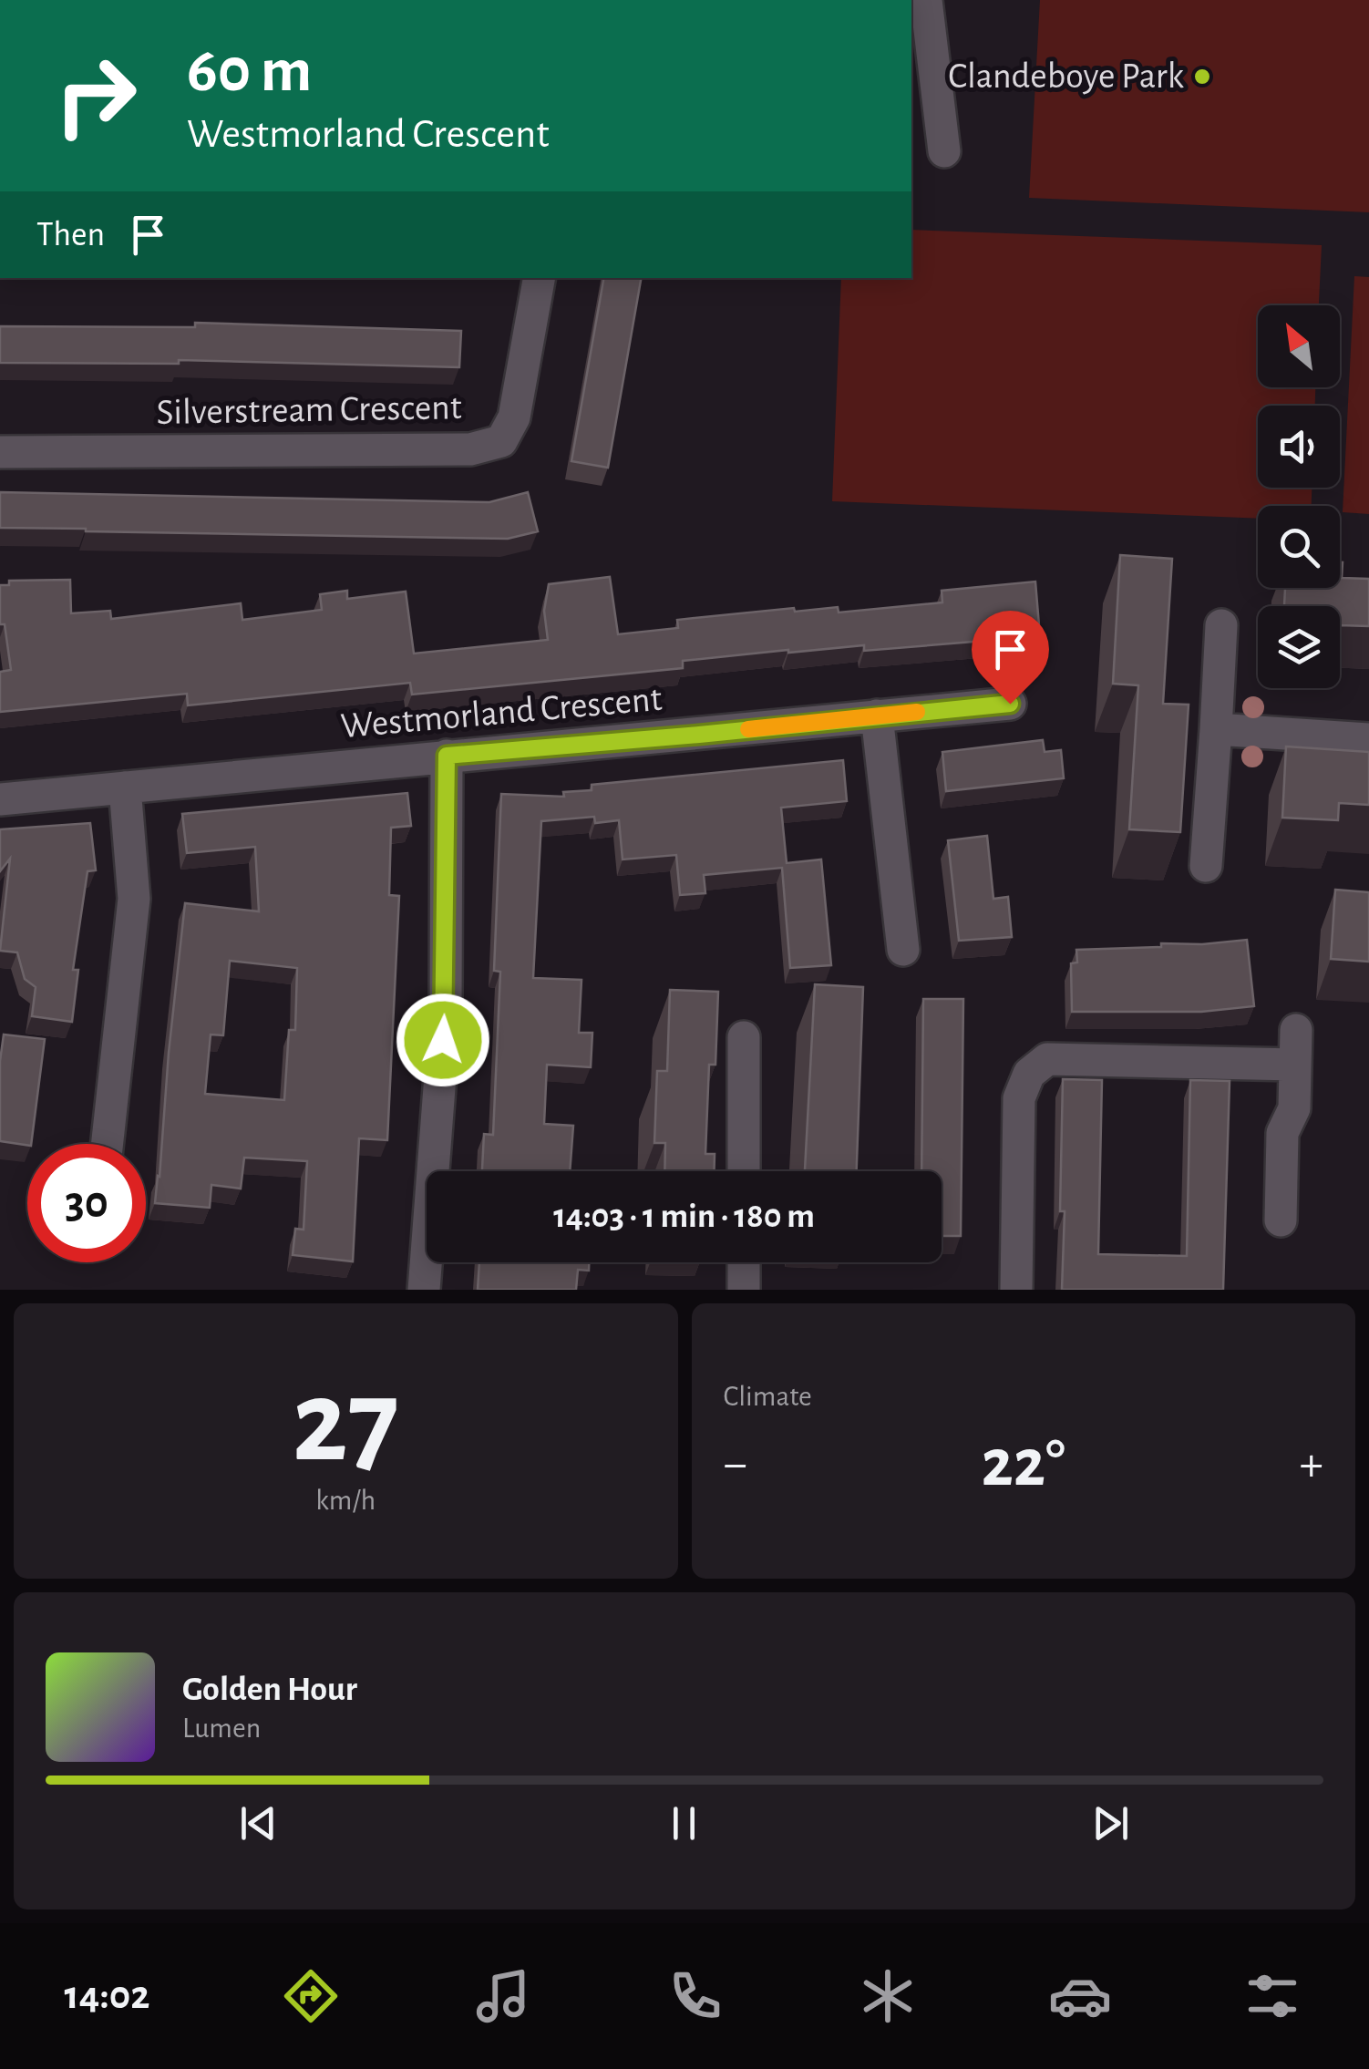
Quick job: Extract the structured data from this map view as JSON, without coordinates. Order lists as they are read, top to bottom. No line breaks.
{"streets":{"street":["Silverstream Crescent","Westmorland Crescent"]},"places":["Clandeboye Park"],"north":"top left","page":{"turn":["60 m","Westmorland Crescent"],"then":"Then","limit":"30","trip":"14:03 · 1 min · 180 m","tile":[["27","km/h"],"Climate"],"heat":["−","22°","+"],"song":["Golden Hour","Lumen"],"tabs":"14:02"}}
